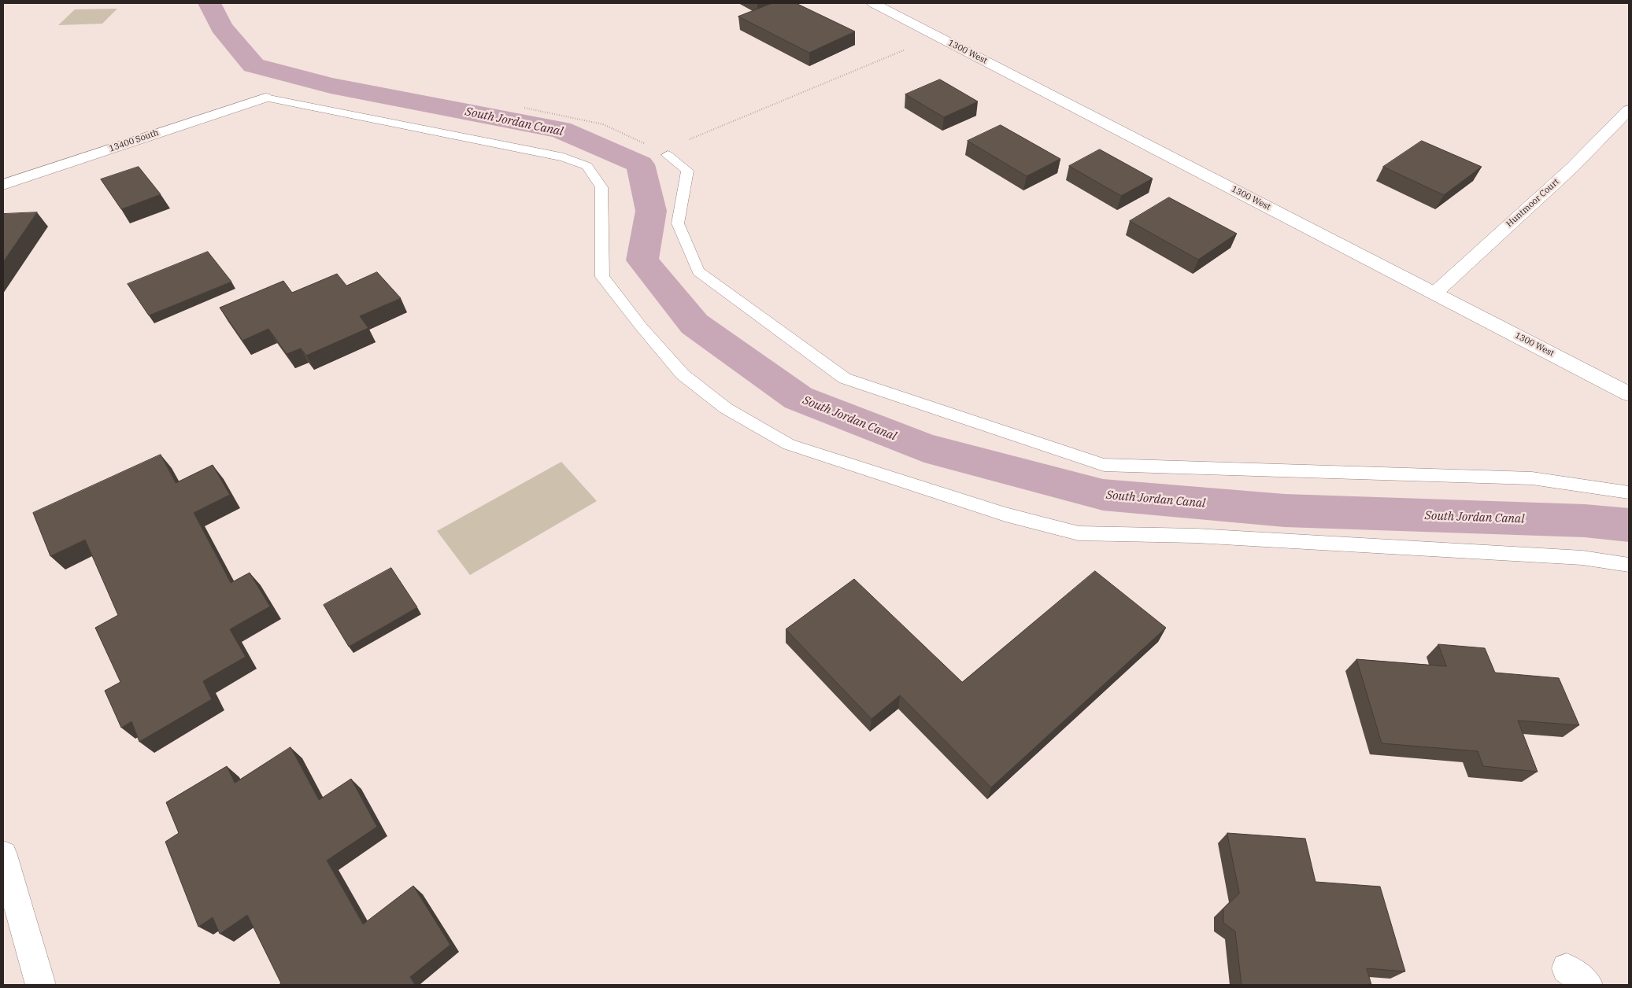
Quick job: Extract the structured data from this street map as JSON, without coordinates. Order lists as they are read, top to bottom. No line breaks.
{"streets":{"street":["1300 West","13400 South","Huntmoor Court"]},"crossings":[["1300 West","Huntmoor Court"]],"water":["South Jordan Canal"]}
